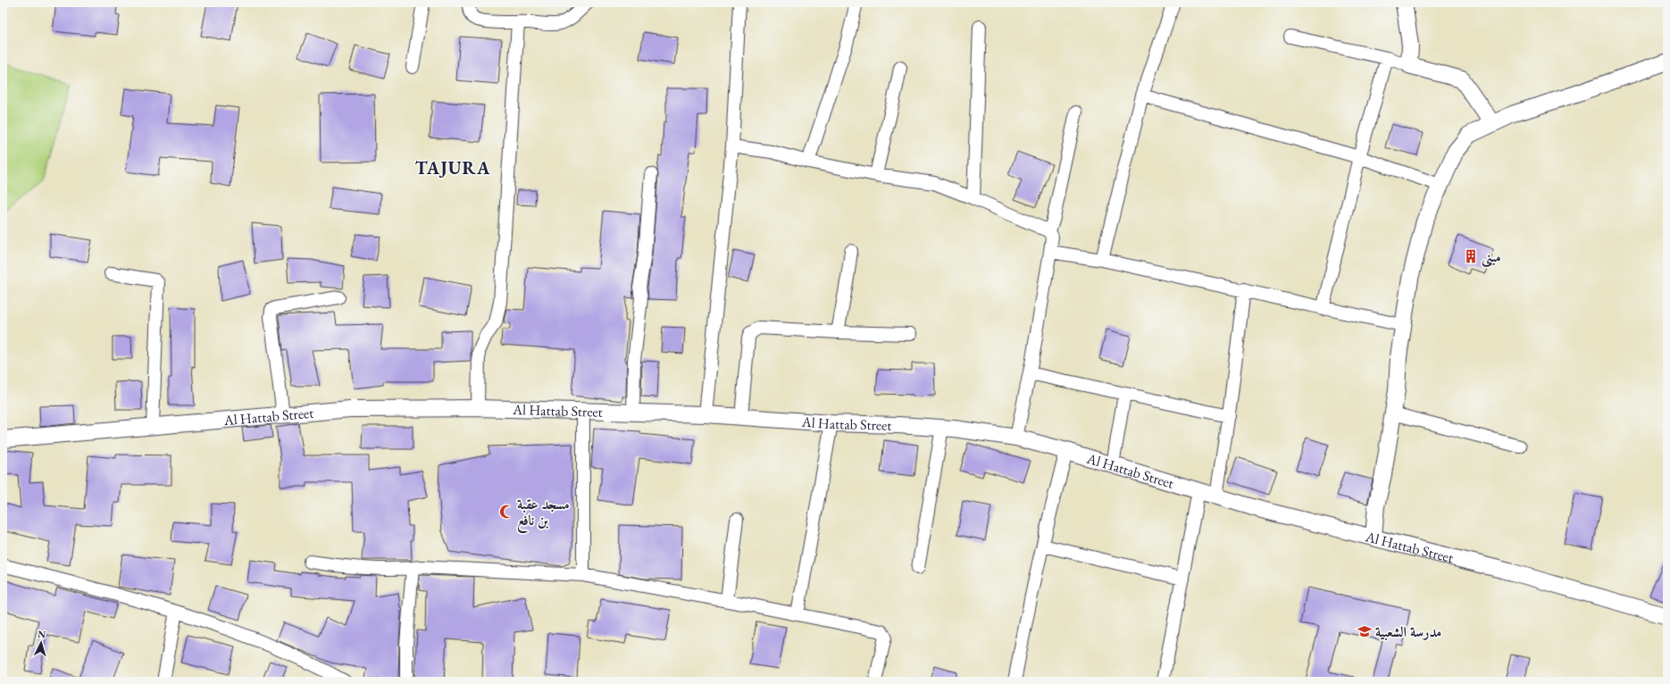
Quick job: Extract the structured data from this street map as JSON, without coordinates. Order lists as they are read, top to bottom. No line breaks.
{"streets":{"street":["Al Hattab Street"]},"districts":["TAJURA"],"places":{"building":["مبنى"],"mosque":["مسجد عقبة بن نافع"],"school or university":["مدرسة الشعبية"]},"north":"top"}
